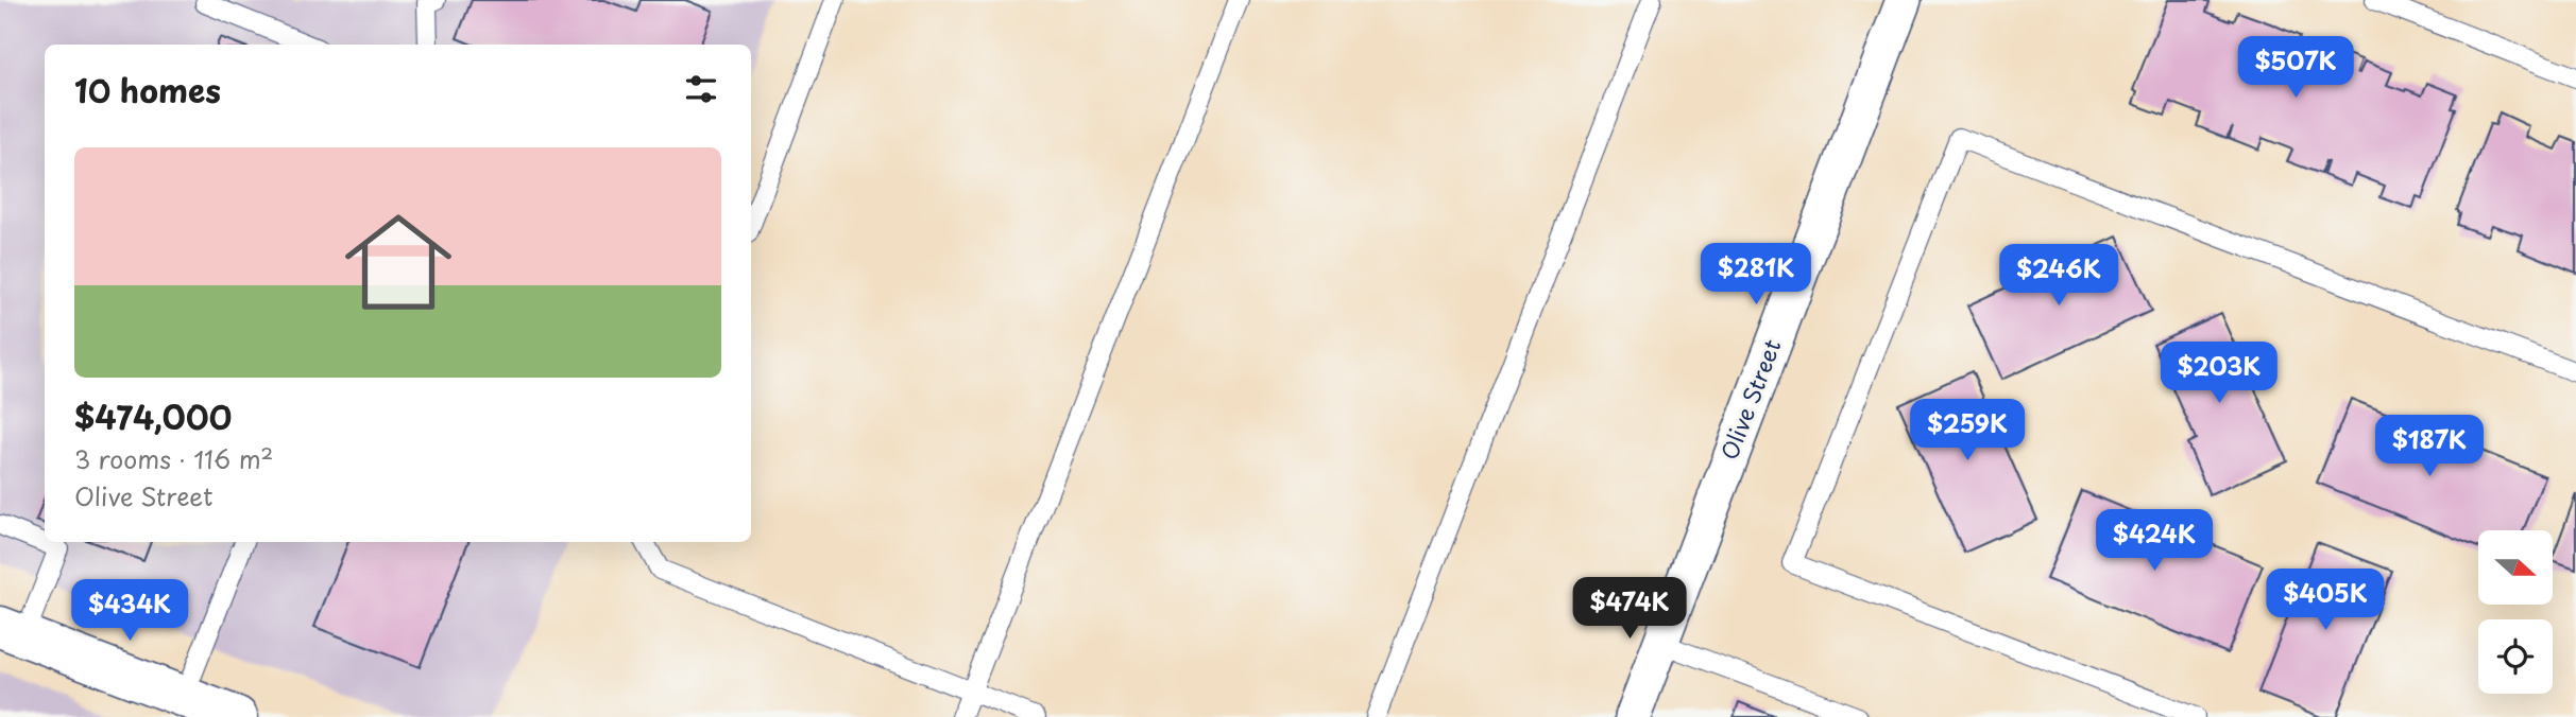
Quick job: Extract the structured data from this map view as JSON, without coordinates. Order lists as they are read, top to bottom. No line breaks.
{"streets":{"street":["Olive Street"]},"north":"right","page":{"price":["$507K","$281K","$246K","$203K","$259K","$187K","$424K","$405K","$474K","$434K"],"heading":"10 homes","list":[{"name":"$474,000","note":"3 rooms · 116 m² · Olive Street"}]}}
